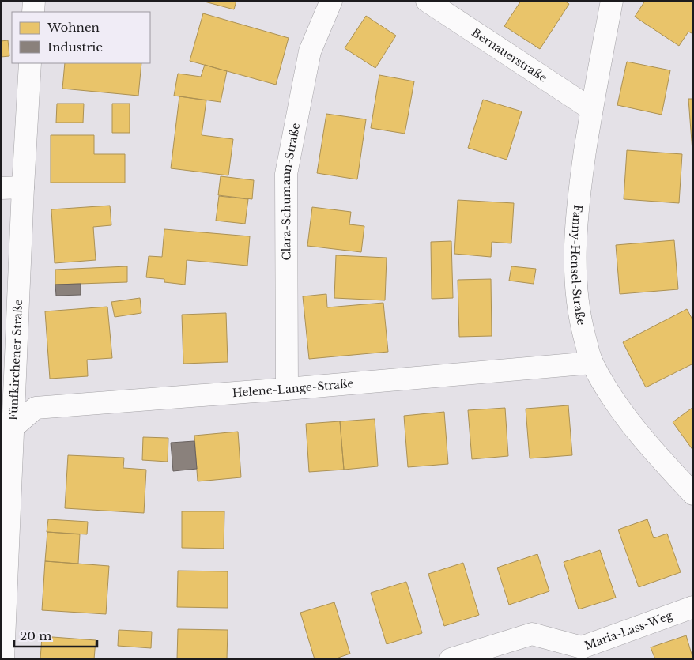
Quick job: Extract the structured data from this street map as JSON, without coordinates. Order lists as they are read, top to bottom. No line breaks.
{"streets":{"street":["Bernauerstraße","Clara-Schumann-Straße","Fanny-Hensel-Straße","Fünfkirchener Straße","Helene-Lange-Straße","Maria-Lass-Weg"]},"crossings":[["Bernauerstraße","Fanny-Hensel-Straße"],["Clara-Schumann-Straße","Helene-Lange-Straße"],["Fanny-Hensel-Straße","Helene-Lange-Straße"],["Fünfkirchener Straße","Helene-Lange-Straße"]],"legend":["Wohnen","Industrie"],"scale_bar":"20 m"}
